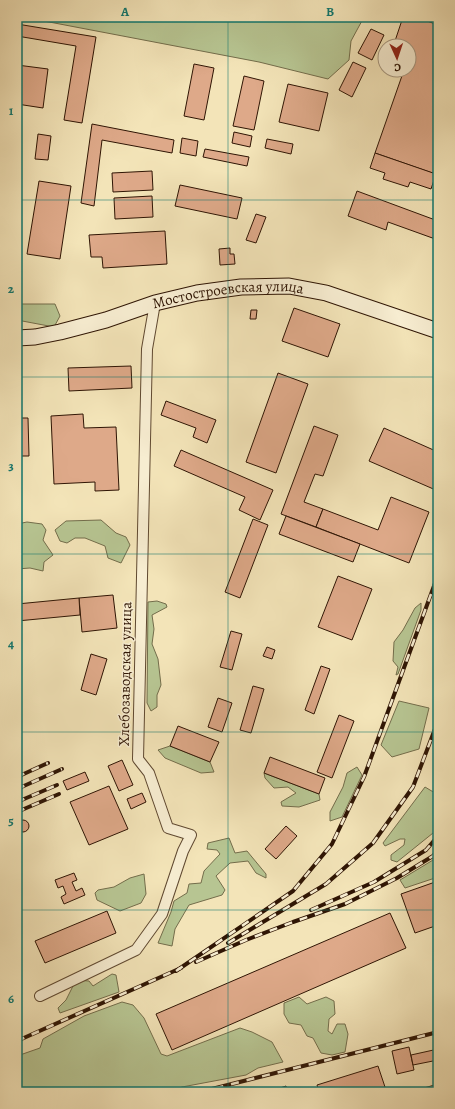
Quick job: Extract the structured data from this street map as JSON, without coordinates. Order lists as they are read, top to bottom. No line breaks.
{"streets":{"main road":["Мостостроевская улица"],"street":["Хлебозаводская улица"]},"crossings":[["Мостостроевская улица","Хлебозаводская улица"]],"north":"bottom","grid":{"columns":["A","B"],"rows":["1","2","3","4","5","6"]}}
